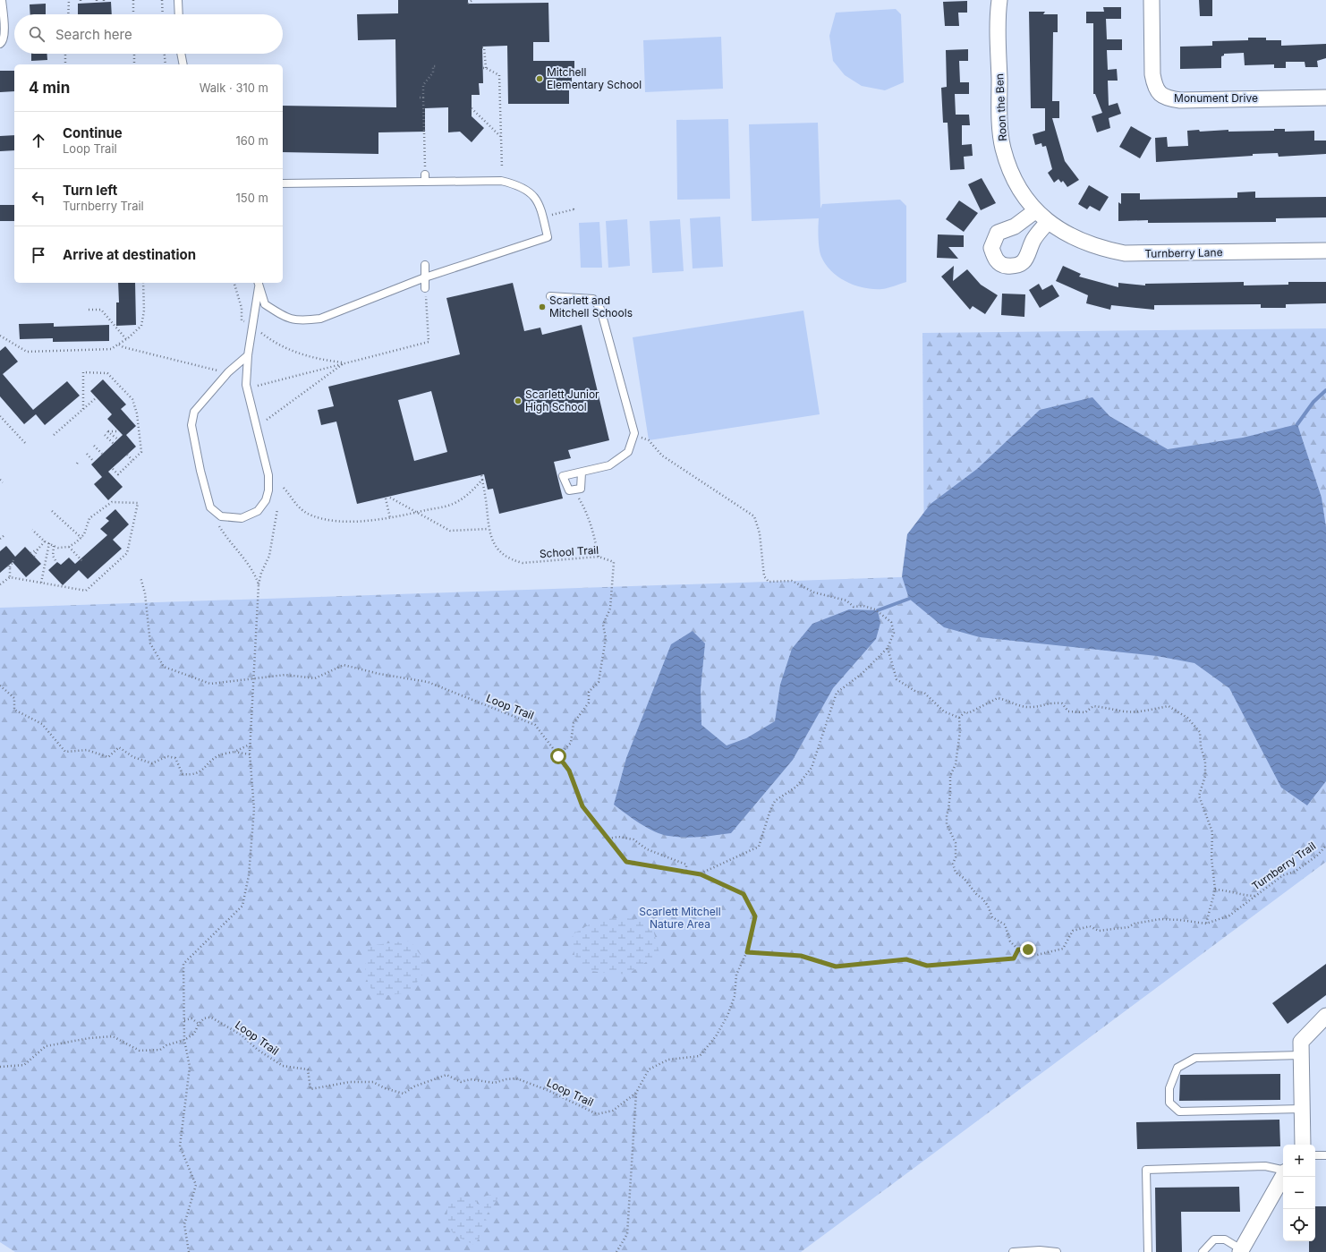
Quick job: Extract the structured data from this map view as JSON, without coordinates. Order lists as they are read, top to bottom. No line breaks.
{"streets":{"street":["Monument Drive","Roon the Ben","Turnberry Lane"],"path":["School Trail","Loop Trail","Turnberry Trail"]},"crossings":[["Roon the Ben","Turnberry Lane"],["School Trail","Loop Trail"]],"parks":["Scarlett Mitchell Nature Area"],"places":["Mitchell Elementary School","Scarlett and Mitchell Schools","Scarlett Junior High School"],"page":{"search":"Search here","heading":["4 min","Walk · 310 m"],"list":[["Continue","Loop Trail","160 m"],["Turn left","Turnberry Trail","150 m"],"Arrive at destination"],"map_buttons":["+","−"]}}
